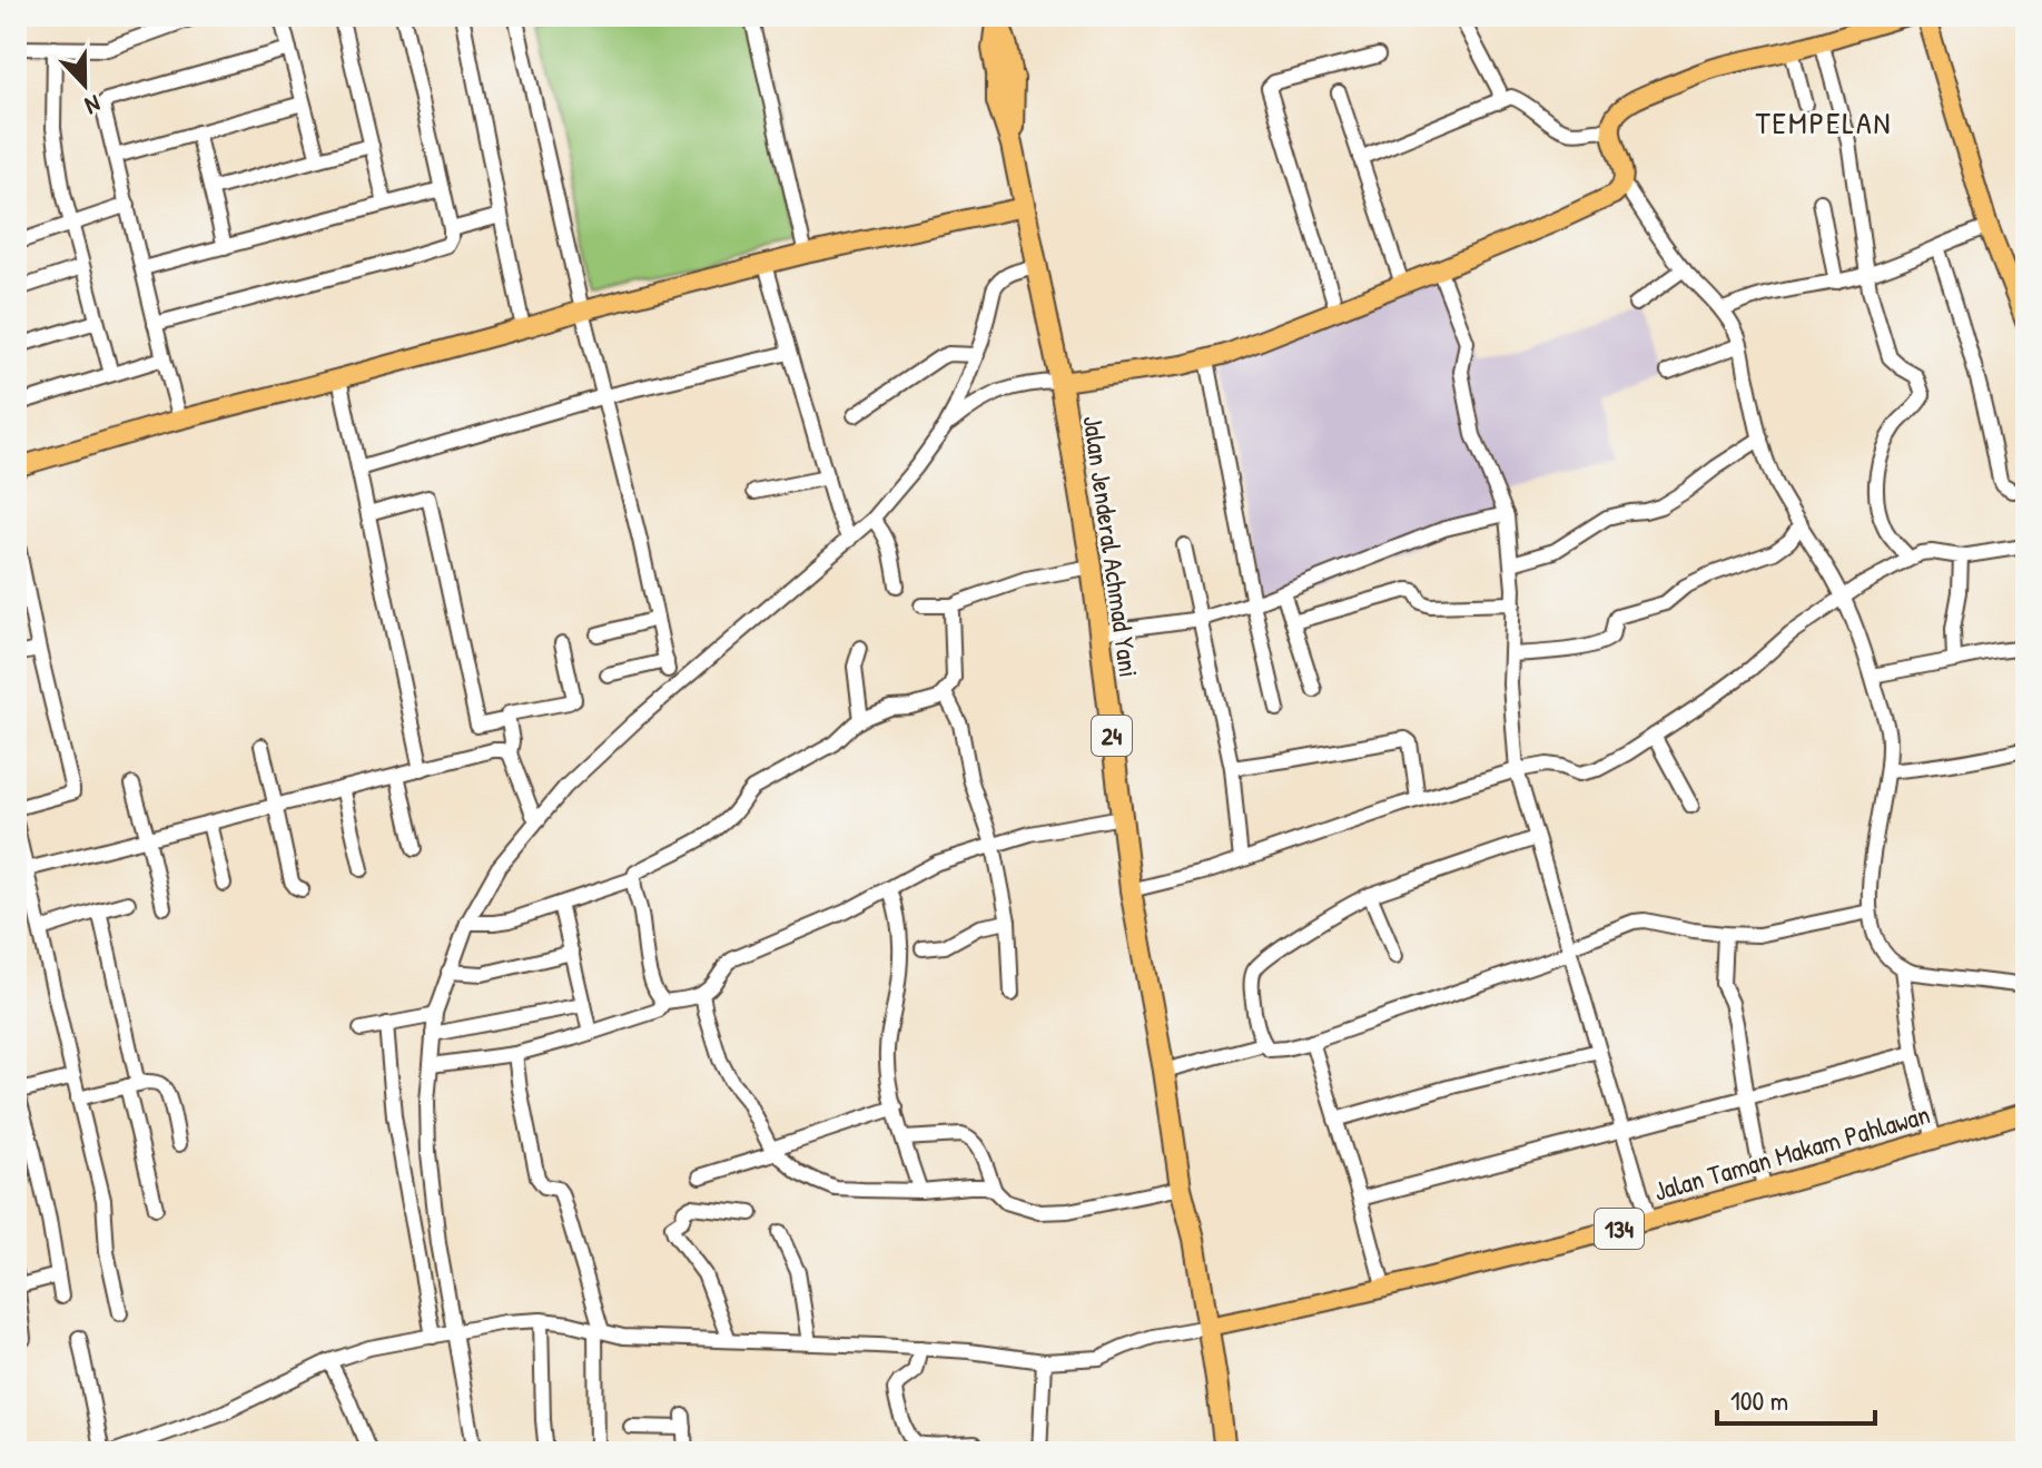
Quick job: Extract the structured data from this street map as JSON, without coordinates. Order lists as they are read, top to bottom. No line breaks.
{"streets":{"highway":["Jalan Jenderal Achmad Yani","24"],"main road":["Jalan Taman Makam Pahlawan","134"]},"crossings":[["Jalan Jenderal Achmad Yani","24"],["Jalan Jenderal Achmad Yani","Jalan Taman Makam Pahlawan"],["24","Jalan Taman Makam Pahlawan"]],"districts":["TEMPELAN"],"scale_bar":"100 m","north":"bottom"}
